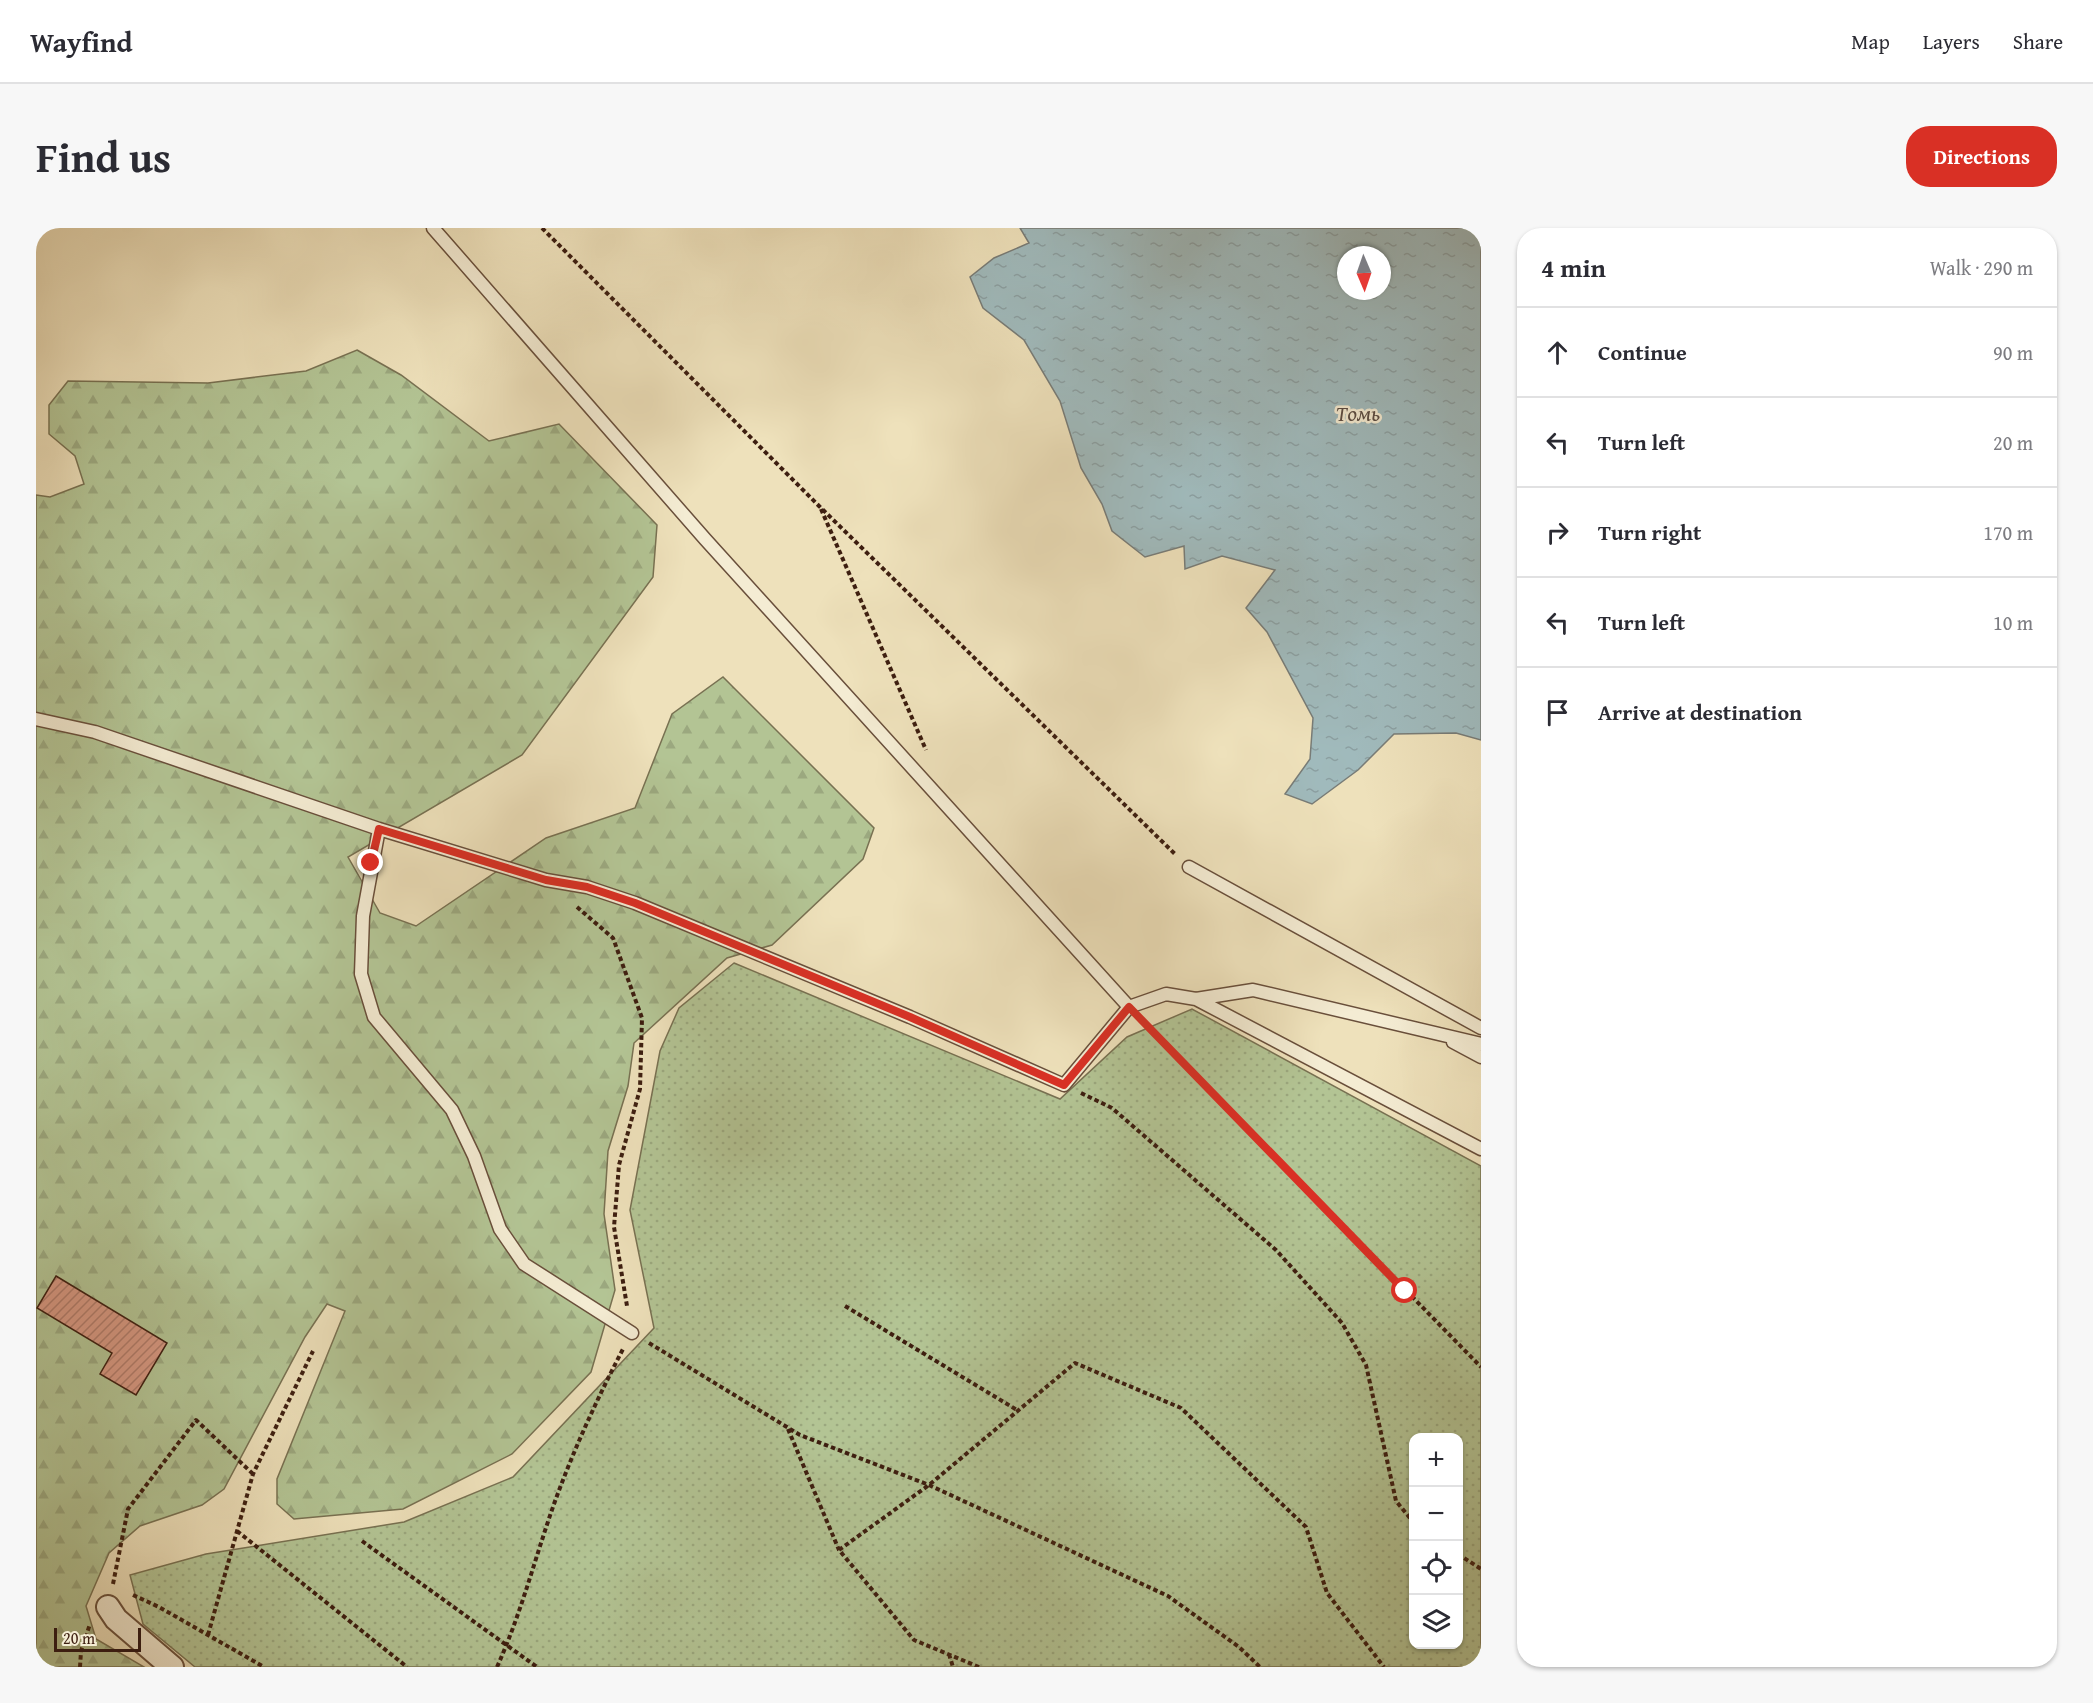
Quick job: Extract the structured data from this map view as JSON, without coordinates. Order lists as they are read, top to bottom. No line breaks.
{"water":["Томь"],"scale_bar":"20 m","north":"bottom","page":{"header":"Wayfind","nav":["Map","Layers","Share"],"title":"Find us","buttons":"Directions","heading":["4 min","Walk · 290 m"],"list":[["Continue","90 m"],["Turn left","20 m"],["Turn right","170 m"],["Turn left","10 m"],"Arrive at destination"],"map_buttons":["+","−"],"scale":"20 m"}}
